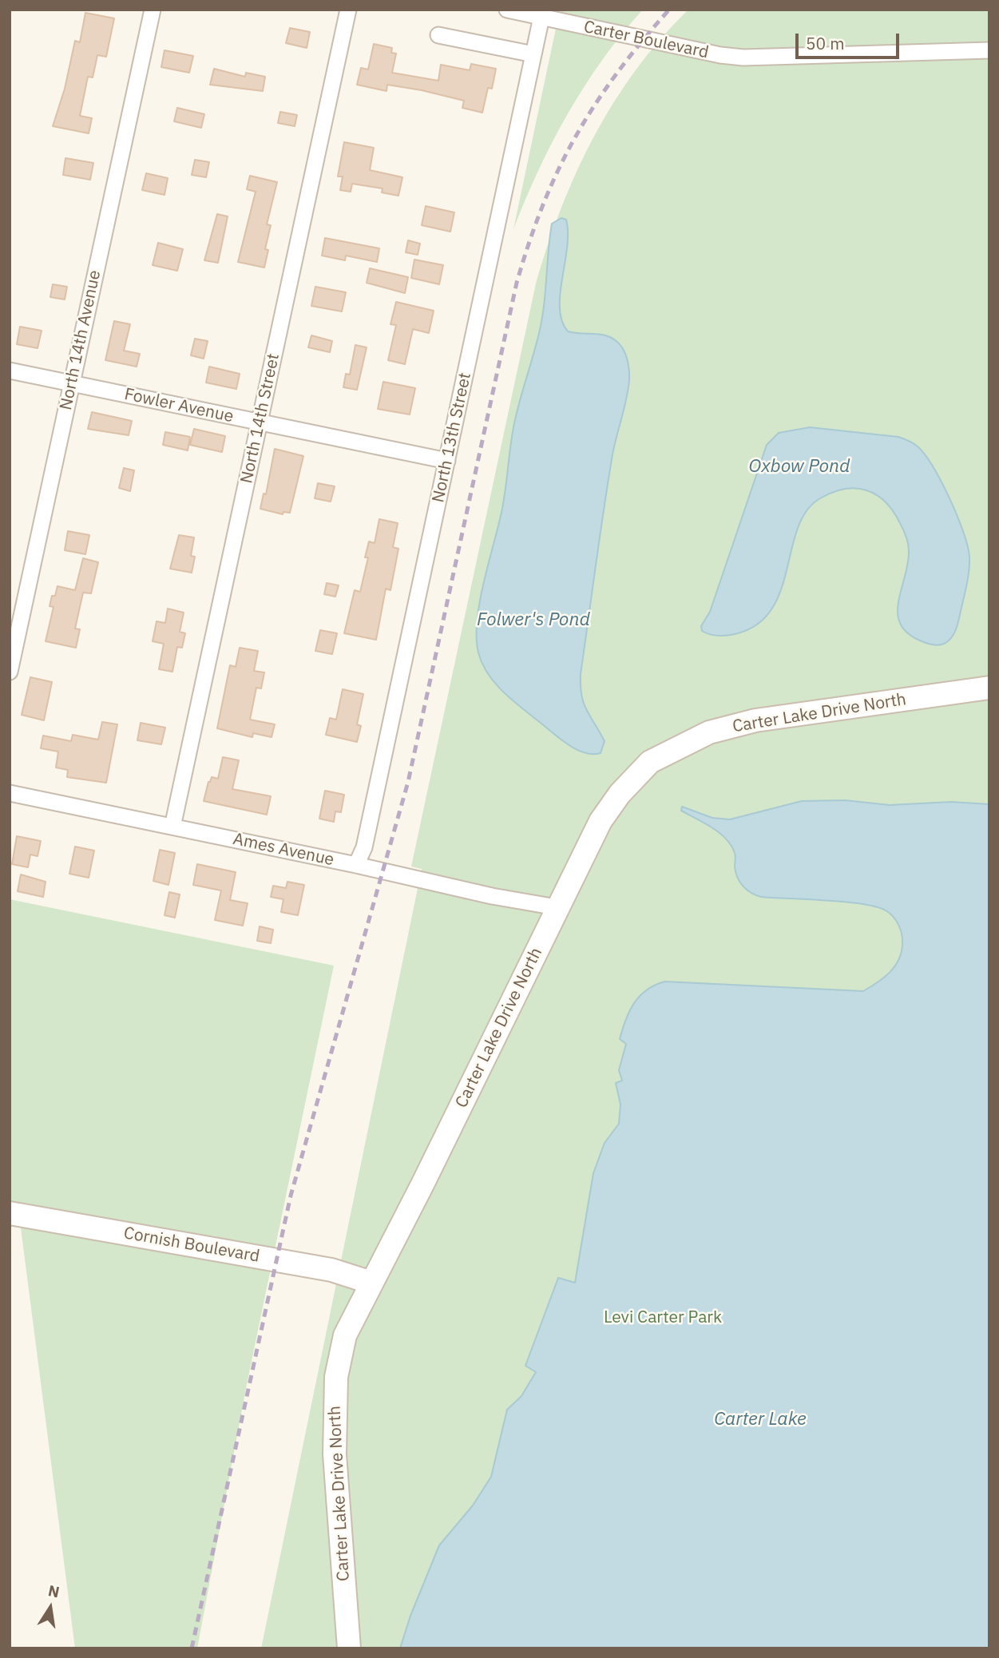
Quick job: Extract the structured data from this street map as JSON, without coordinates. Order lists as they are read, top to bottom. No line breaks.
{"streets":{"street":["Carter Boulevard","North 14th Avenue","Fowler Avenue","North 14th Street","North 13th Street","Carter Lake Drive North","Ames Avenue","Cornish Boulevard"]},"crossings":[["Carter Boulevard","North 13th Street"],["North 14th Avenue","Fowler Avenue"],["Fowler Avenue","North 14th Street"],["Fowler Avenue","North 13th Street"],["North 14th Street","Ames Avenue"],["North 13th Street","Ames Avenue"],["Carter Lake Drive North","Ames Avenue"],["Carter Lake Drive North","Cornish Boulevard"]],"water":["Oxbow Pond","Folwer's Pond","Carter Lake"],"parks":["Levi Carter Park"],"scale_bar":"50 m","north":"top"}
